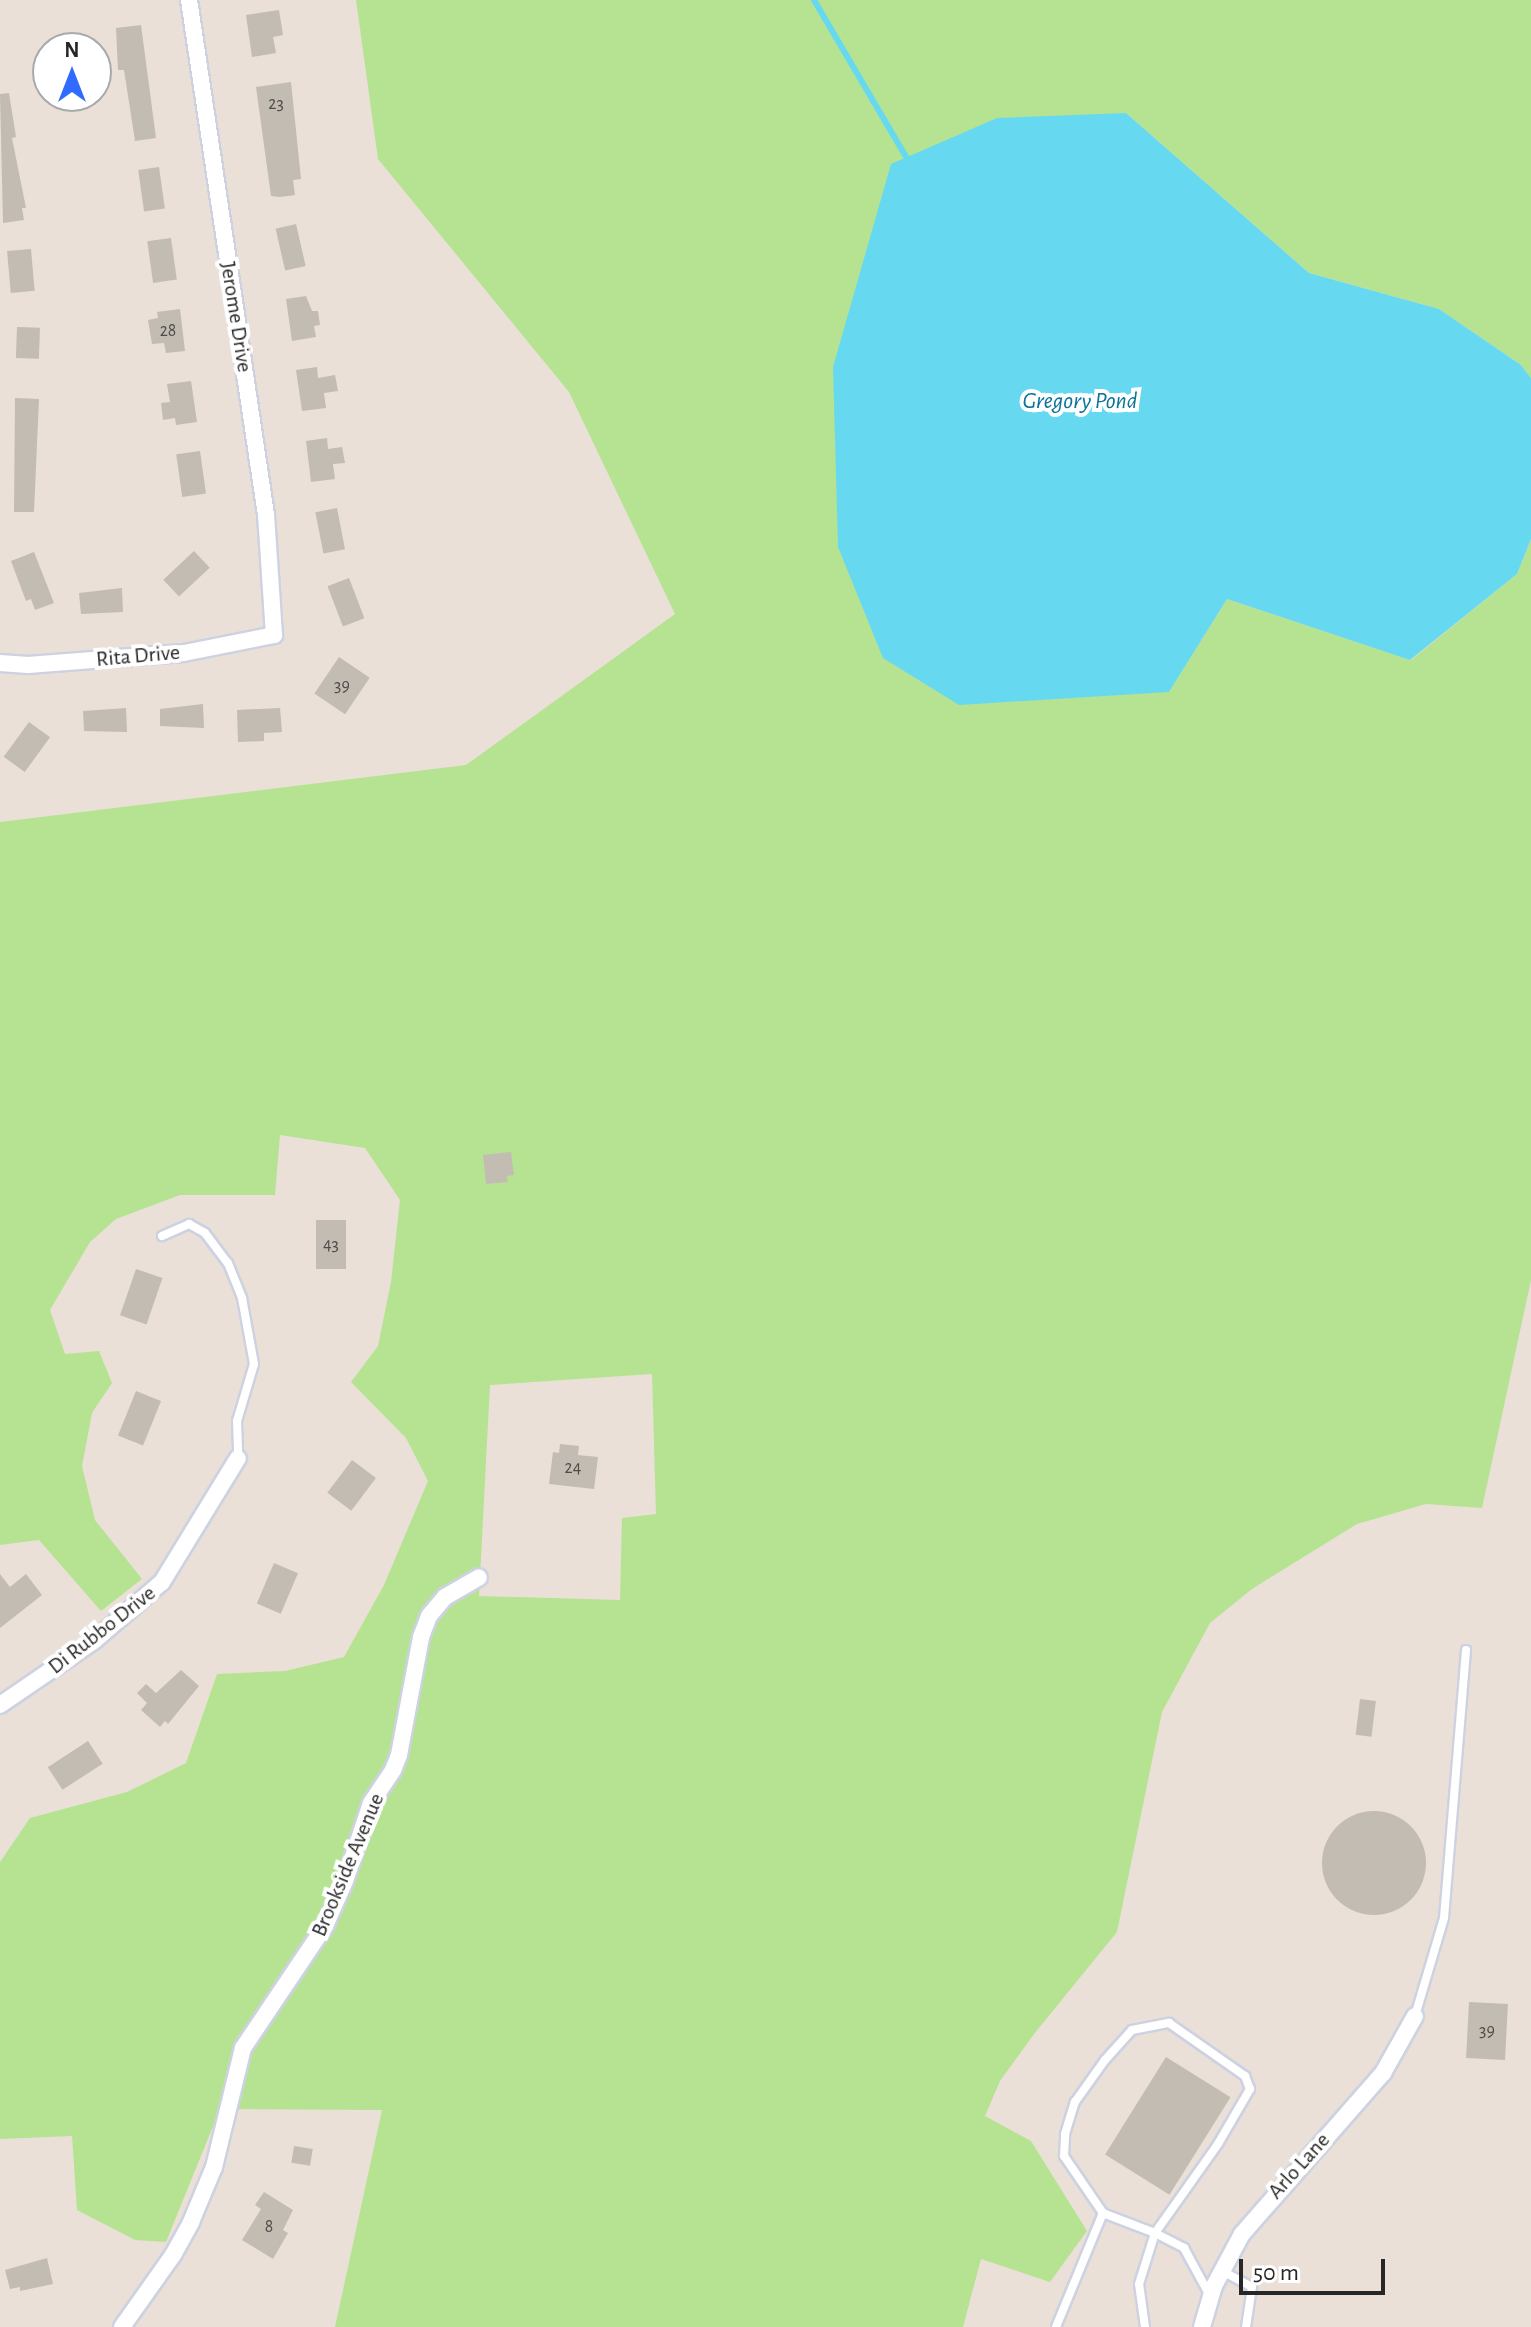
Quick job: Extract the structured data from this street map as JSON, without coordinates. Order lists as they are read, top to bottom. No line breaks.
{"streets":{"street":["Jerome Drive","Rita Drive","Di Rubbo Drive","Brookside Avenue","Arlo Lane"]},"crossings":[["Jerome Drive","Rita Drive"]],"water":["Gregory Pond"],"house_numbers":["23","28","39","43","24","39","8"],"scale_bar":"50 m","north":"top"}
